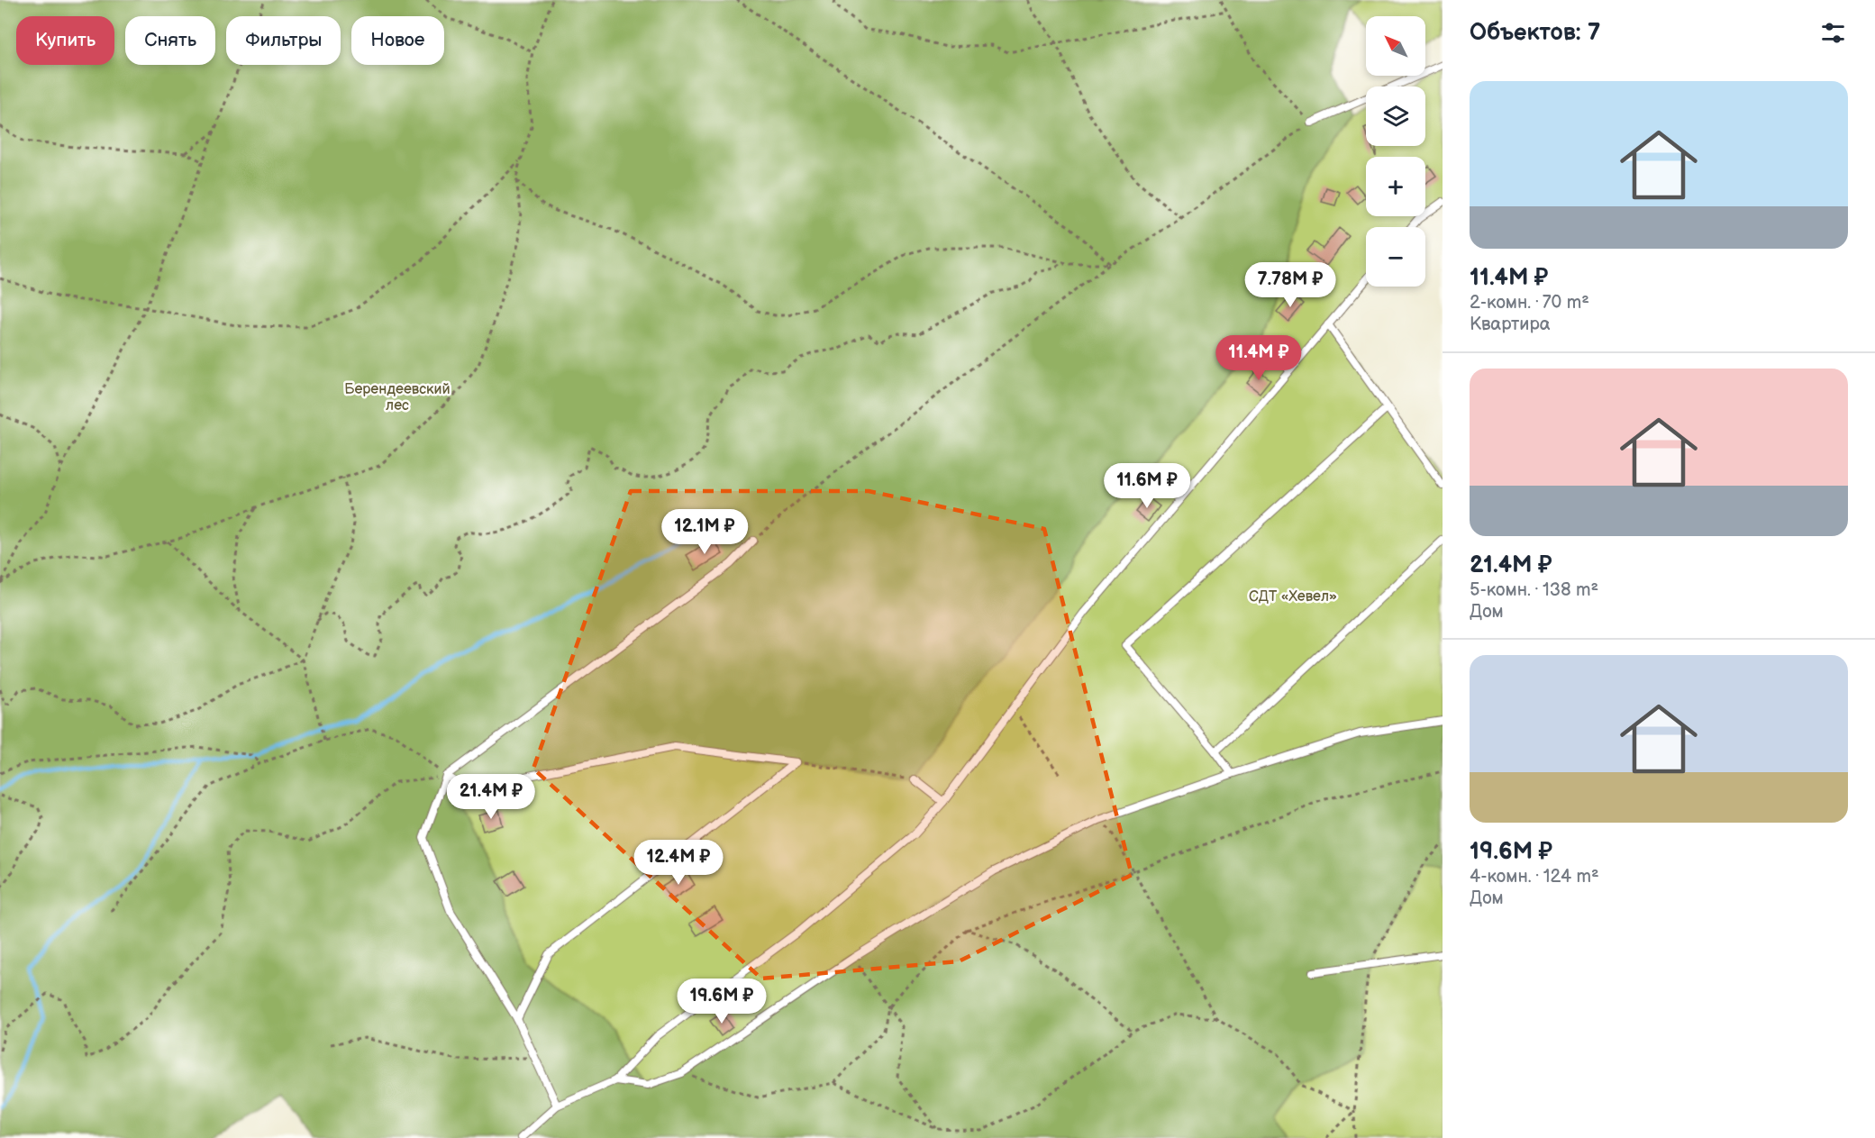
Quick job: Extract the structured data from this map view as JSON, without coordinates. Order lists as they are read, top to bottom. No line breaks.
{"parks":["Берендеевский лес","СДТ «Хевел»"],"north":"top left","page":{"heading":"Объектов: 7","map_buttons":["+","−"],"chip":["Купить","Снять","Фильтры","Новое"],"list":[{"name":"11.4M ₽","note":"2-комн. · 70 m² · Квартира"},{"name":"21.4M ₽","note":"5-комн. · 138 m² · Дом"},{"name":"19.6M ₽","note":"4-комн. · 124 m² · Дом"}],"price":["7.78M ₽","11.4M ₽","11.6M ₽","12.1M ₽","21.4M ₽","12.4M ₽","19.6M ₽"]}}
